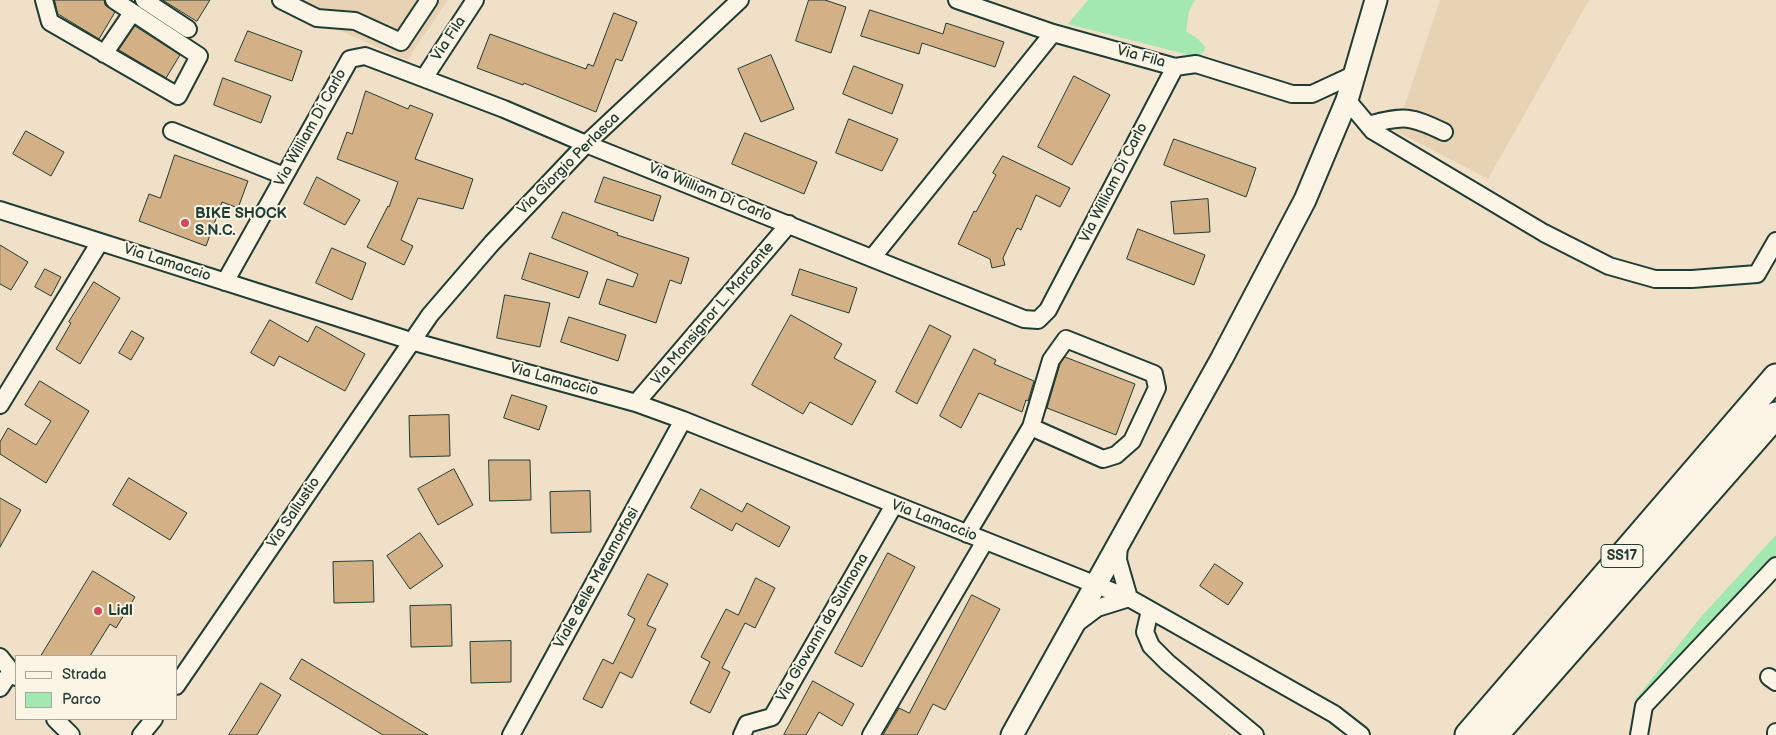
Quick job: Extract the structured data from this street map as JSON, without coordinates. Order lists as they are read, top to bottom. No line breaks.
{"streets":{"highway":["SS17"],"street":["Via Fila","Via William Di Carlo","Via Giorgio Perlasca","Via Lamaccio","Via Monsignor L. Marcante","Via Sallustio","Viale delle Metamorfosi","Via Giovanni da Sulmona"]},"crossings":[["Via Fila","Via William Di Carlo"],["Via William Di Carlo","Via Giorgio Perlasca"],["Via William Di Carlo","Via Lamaccio"],["Via William Di Carlo","Via Monsignor L. Marcante"],["Via Giorgio Perlasca","Via Lamaccio"],["Via Giorgio Perlasca","Via Sallustio"],["Via Lamaccio","Via Monsignor L. Marcante"],["Via Lamaccio","Via Sallustio"],["Via Lamaccio","Viale delle Metamorfosi"],["Via Lamaccio","Via Giovanni da Sulmona"]],"places":["BIKE SHOCK S.N.C.","Lidl"],"legend":["Strada","Parco"]}
